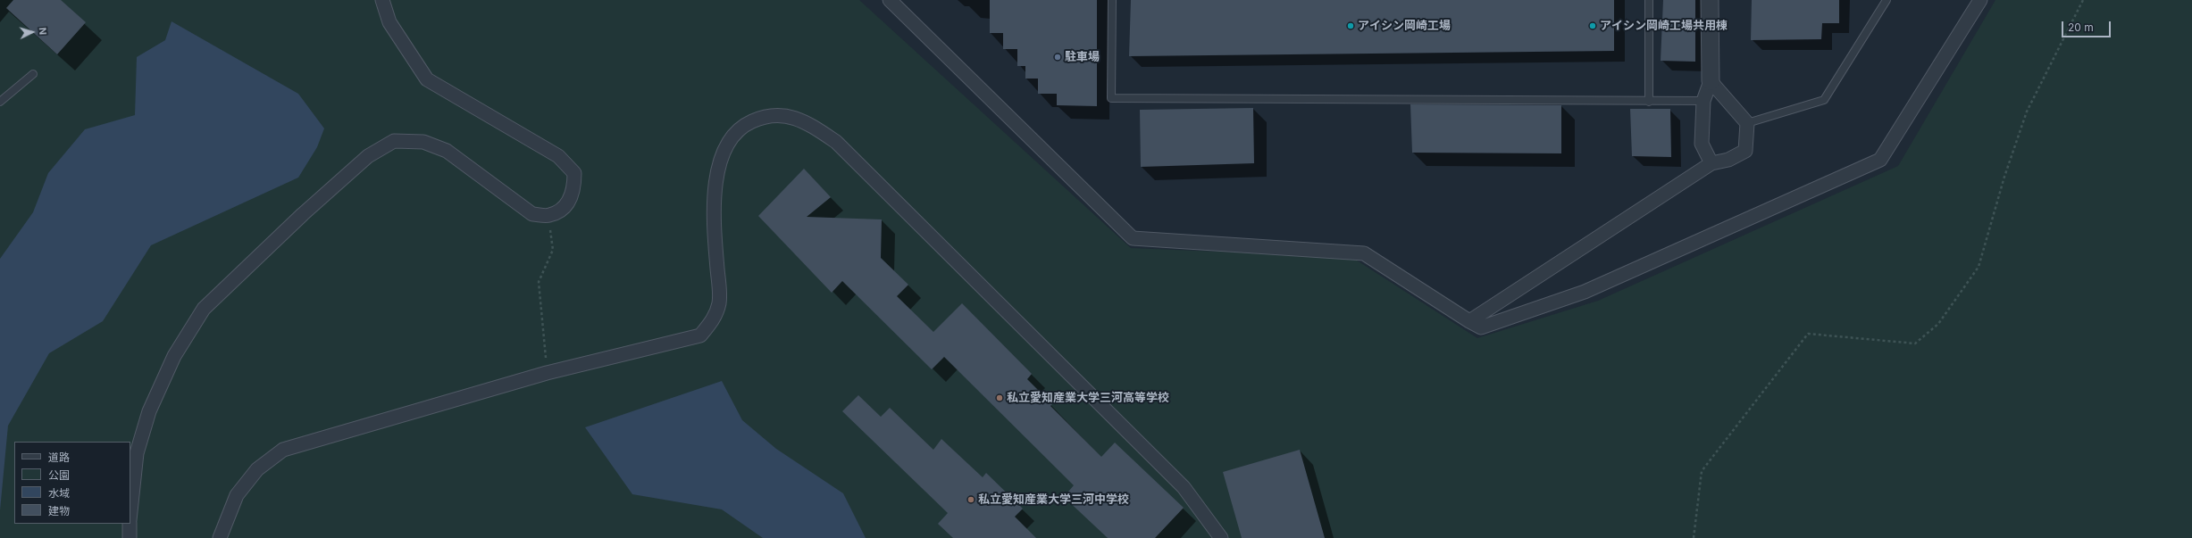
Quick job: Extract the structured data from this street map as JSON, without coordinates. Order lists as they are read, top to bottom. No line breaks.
{"places":["アイシン岡崎工場","アイシン岡崎工場共用棟","駐車場","私立愛知産業大学三河高等学校","私立愛知産業大学三河中学校"],"legend":["道路","公園","水域","建物"],"scale_bar":"20 m","north":"right"}
